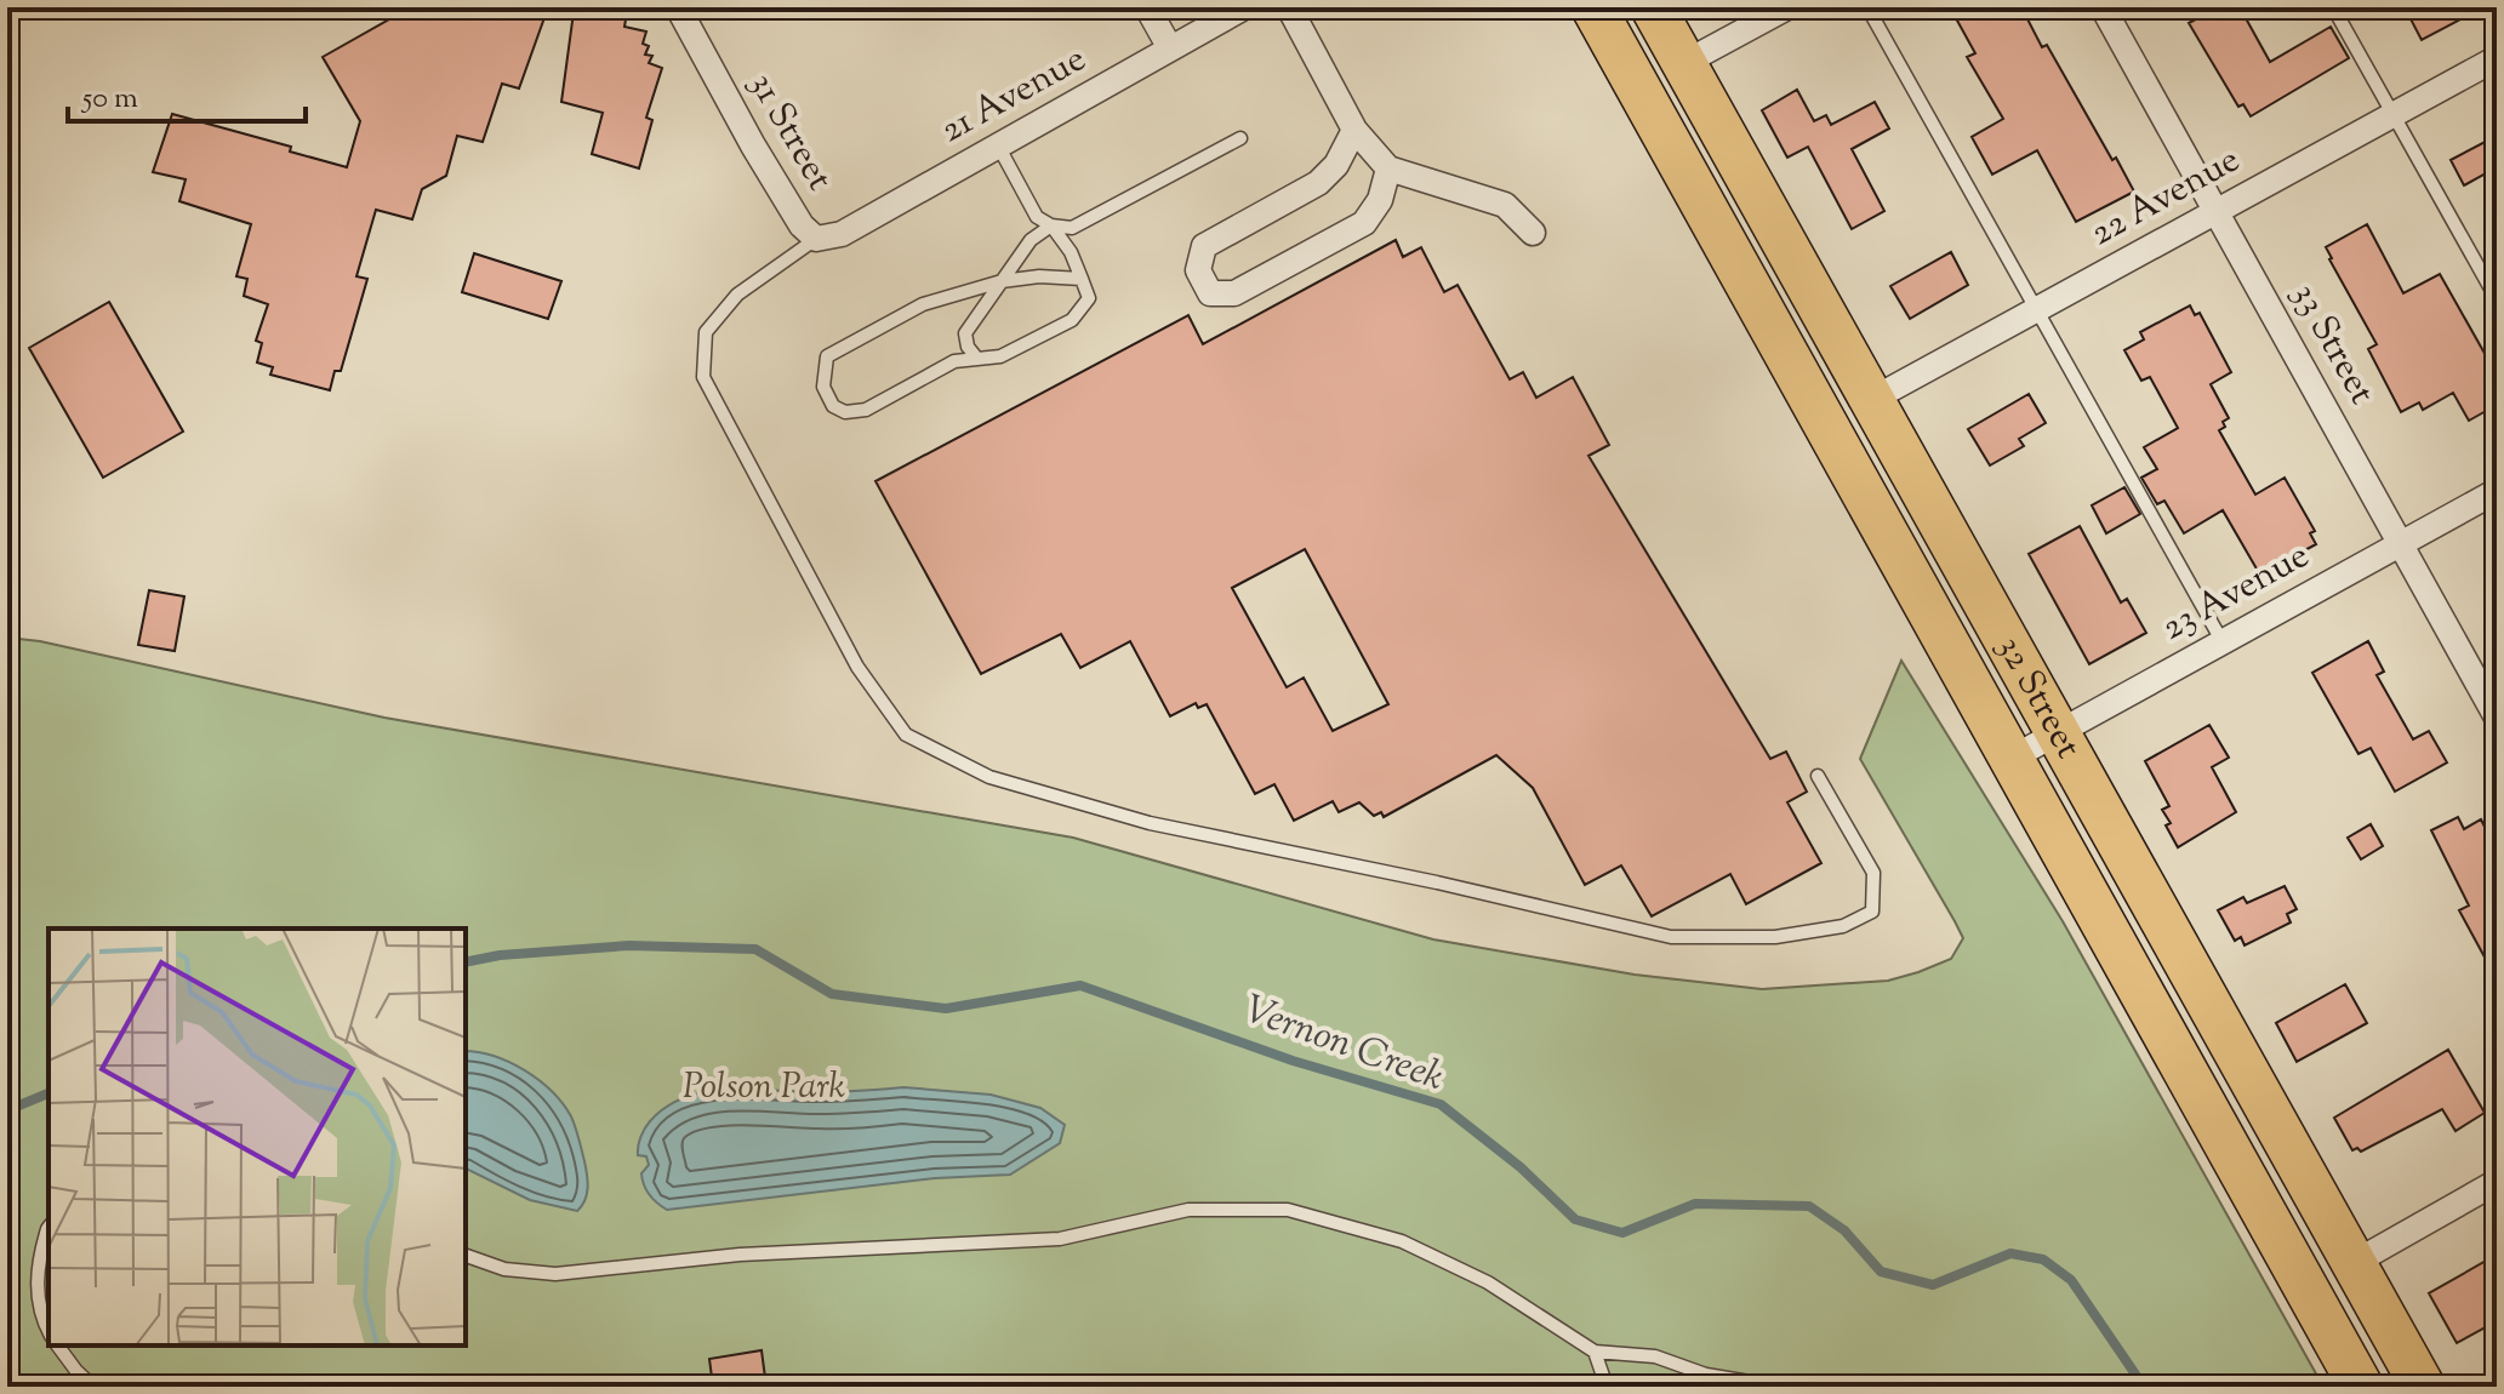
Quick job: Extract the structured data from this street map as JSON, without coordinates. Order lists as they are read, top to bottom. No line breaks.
{"streets":{"highway":["32 Street"],"street":["21 Avenue","31 Street","22 Avenue","33 Street","23 Avenue"]},"crossings":[["21 Avenue","31 Street"],["22 Avenue","33 Street"],["22 Avenue","32 Street"],["33 Street","23 Avenue"],["23 Avenue","32 Street"]],"water":["Vernon Creek"],"parks":["Polson Park"],"scale_bar":"50 m"}
